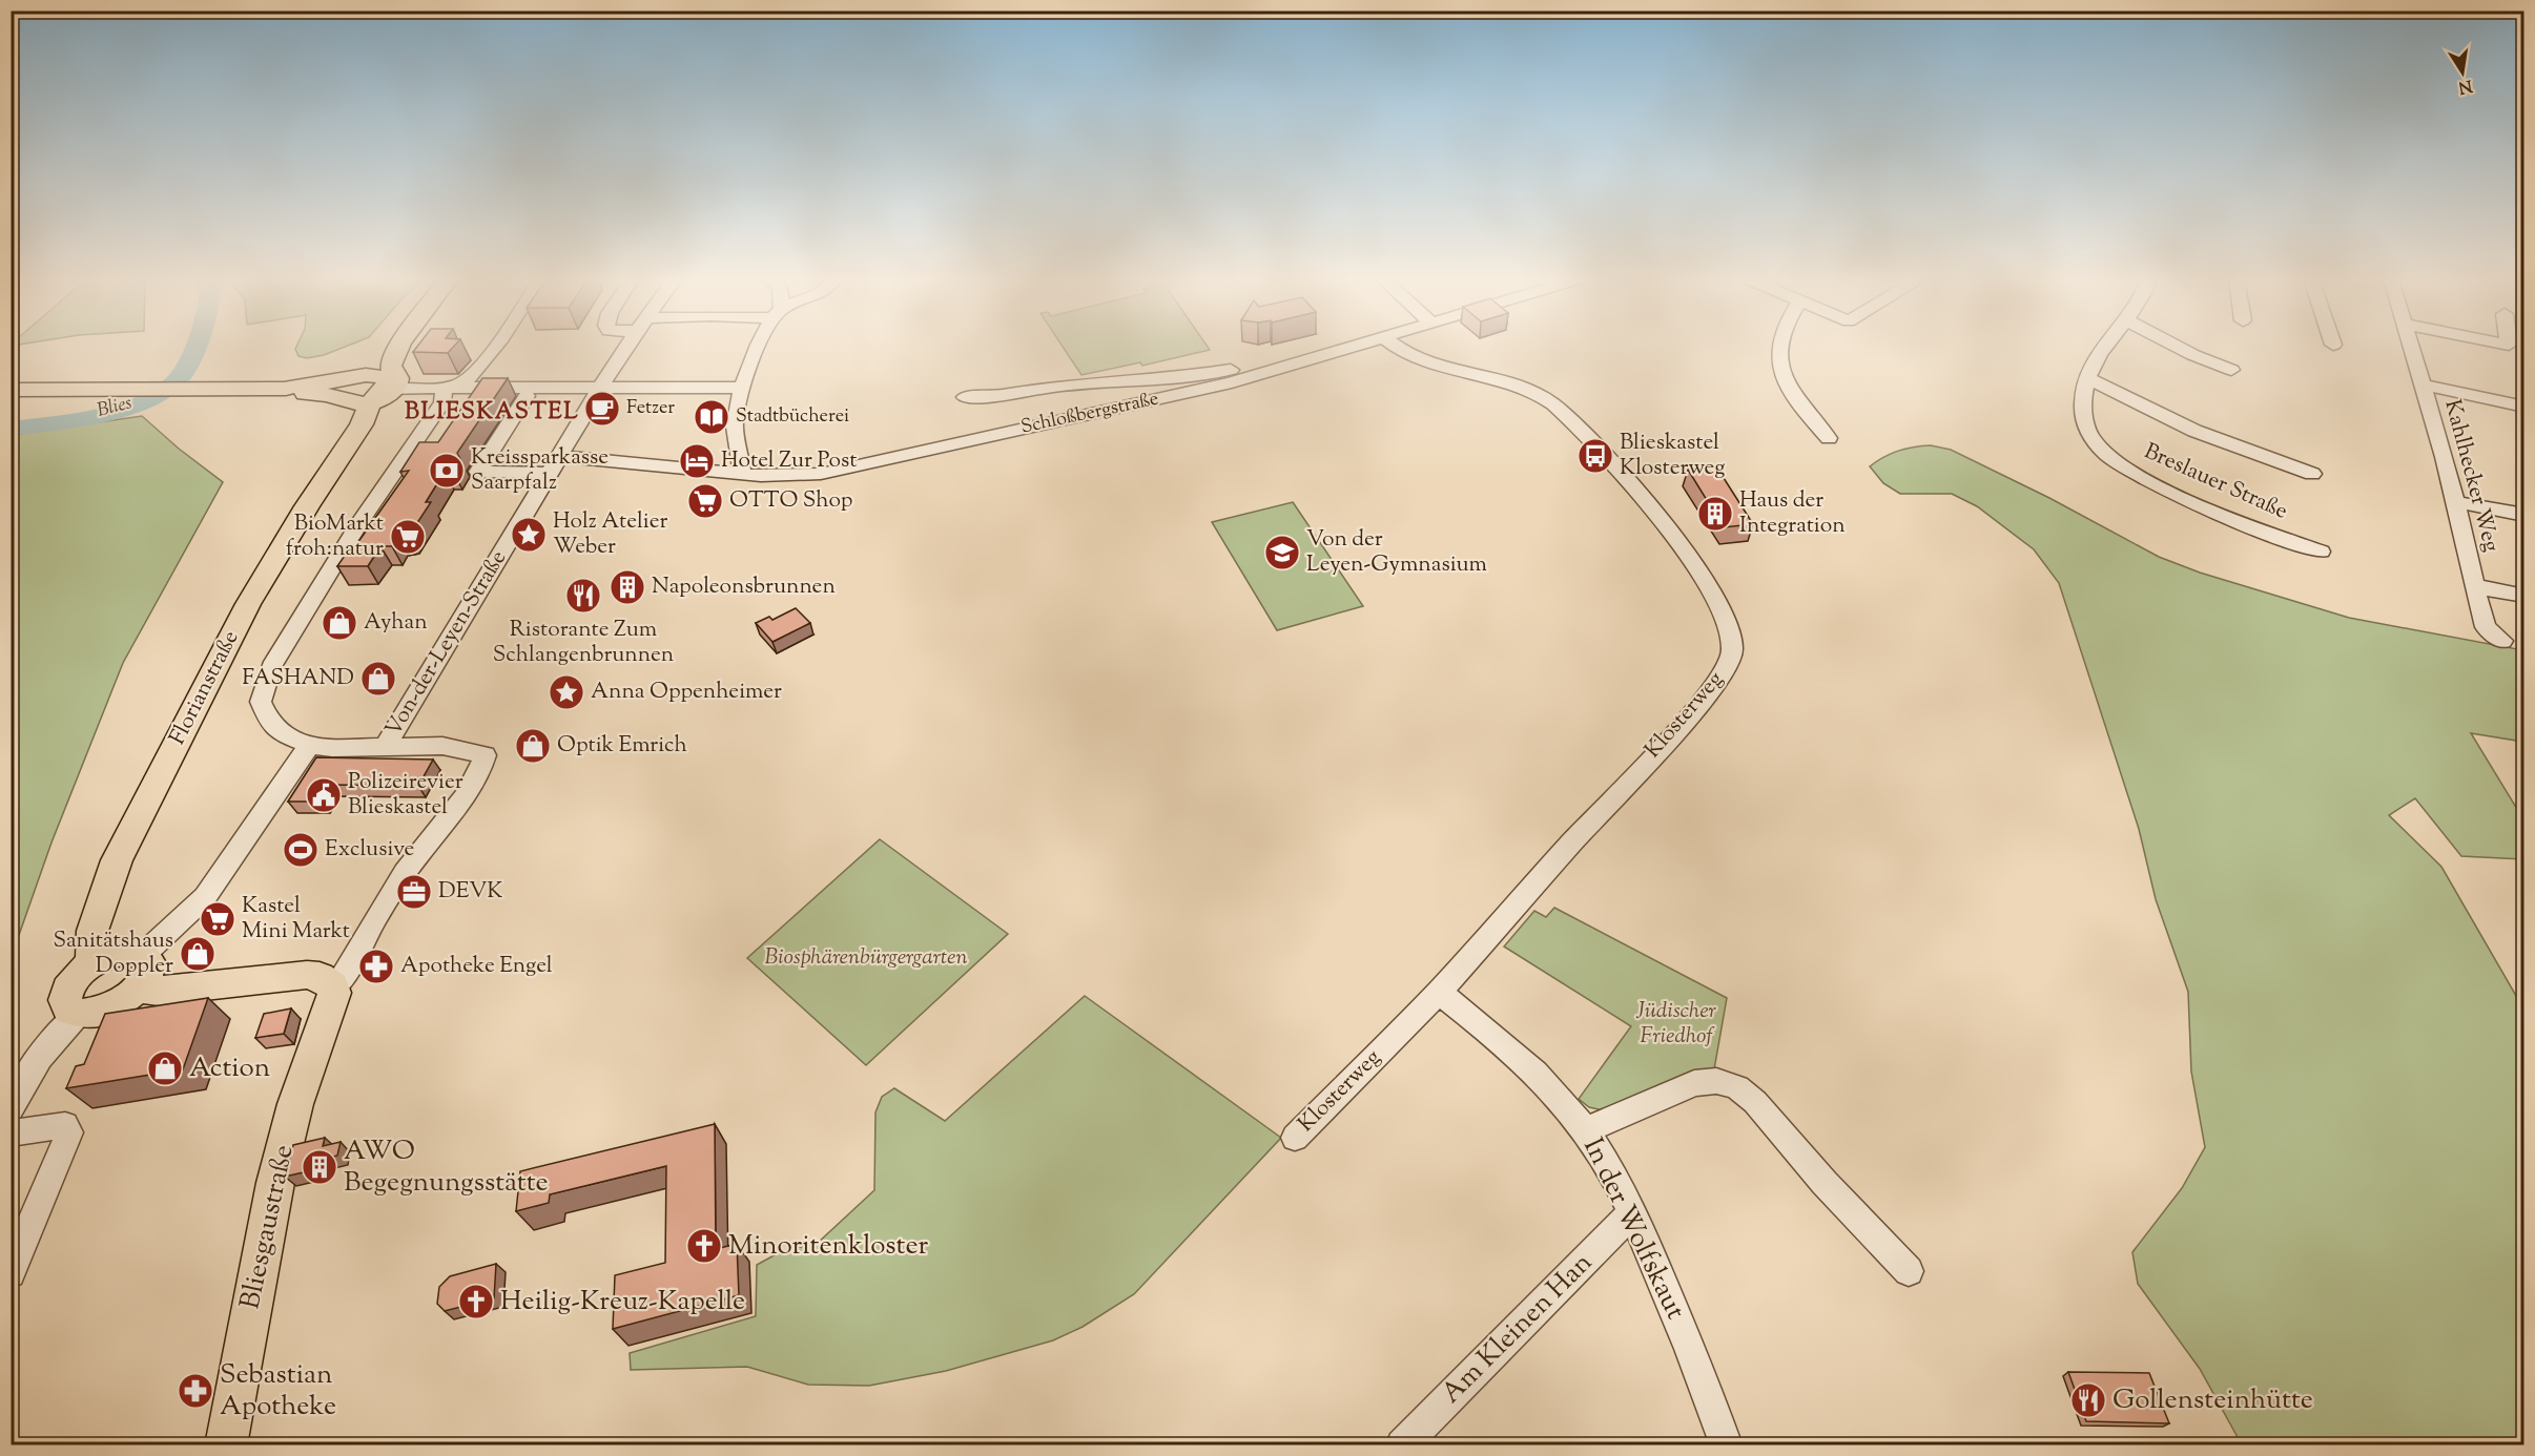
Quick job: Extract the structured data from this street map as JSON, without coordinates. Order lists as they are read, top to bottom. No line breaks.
{"streets":{"main road":["Florianstraße","Bliesgaustraße"],"street":["Schloßbergstraße","Kahlhecker Weg","Breslauer Straße","Von-der-Leyen-Straße","Klosterweg","In der Wolfskaut","Am Kleinen Han"]},"crossings":[["Schloßbergstraße","Von-der-Leyen-Straße"],["Von-der-Leyen-Straße","Bliesgaustraße"],["Klosterweg","In der Wolfskaut"],["In der Wolfskaut","Am Kleinen Han"]],"districts":["BLIESKASTEL"],"water":["Blies"],"parks":["Biosphärenbürgergarten","Jüdischer Friedhof"],"places":{"cafe":["Fetzer"],"library":["Stadtbücherei"],"bus stop":["Blieskastel Klosterweg"],"hotel":["Hotel Zur Post"],"bank":["Kreissparkasse Saarpfalz"],"supermarket":["OTTO Shop","BioMarkt froh:natur","Kastel Mini Markt"],"building":["Haus der Integration","Napoleonsbrunnen","AWO Begegnungsstätte"],"place":["Holz Atelier Weber","Anna Oppenheimer"],"school or university":["Von der Leyen-Gymnasium"],"restaurant":["Ristorante Zum Schlangenbrunnen","Gollensteinhütte"],"shop":["Ayhan","FASHAND","Optik Emrich","Sanitätshaus Doppler","Action"],"public building":["Polizeirevier Blieskastel"],"sports":["Exclusive"],"office":["DEVK"],"pharmacy":["Apotheke Engel","Sebastian Apotheke"],"church":["Minoritenkloster","Heilig-Kreuz-Kapelle"]},"north":"bottom"}
